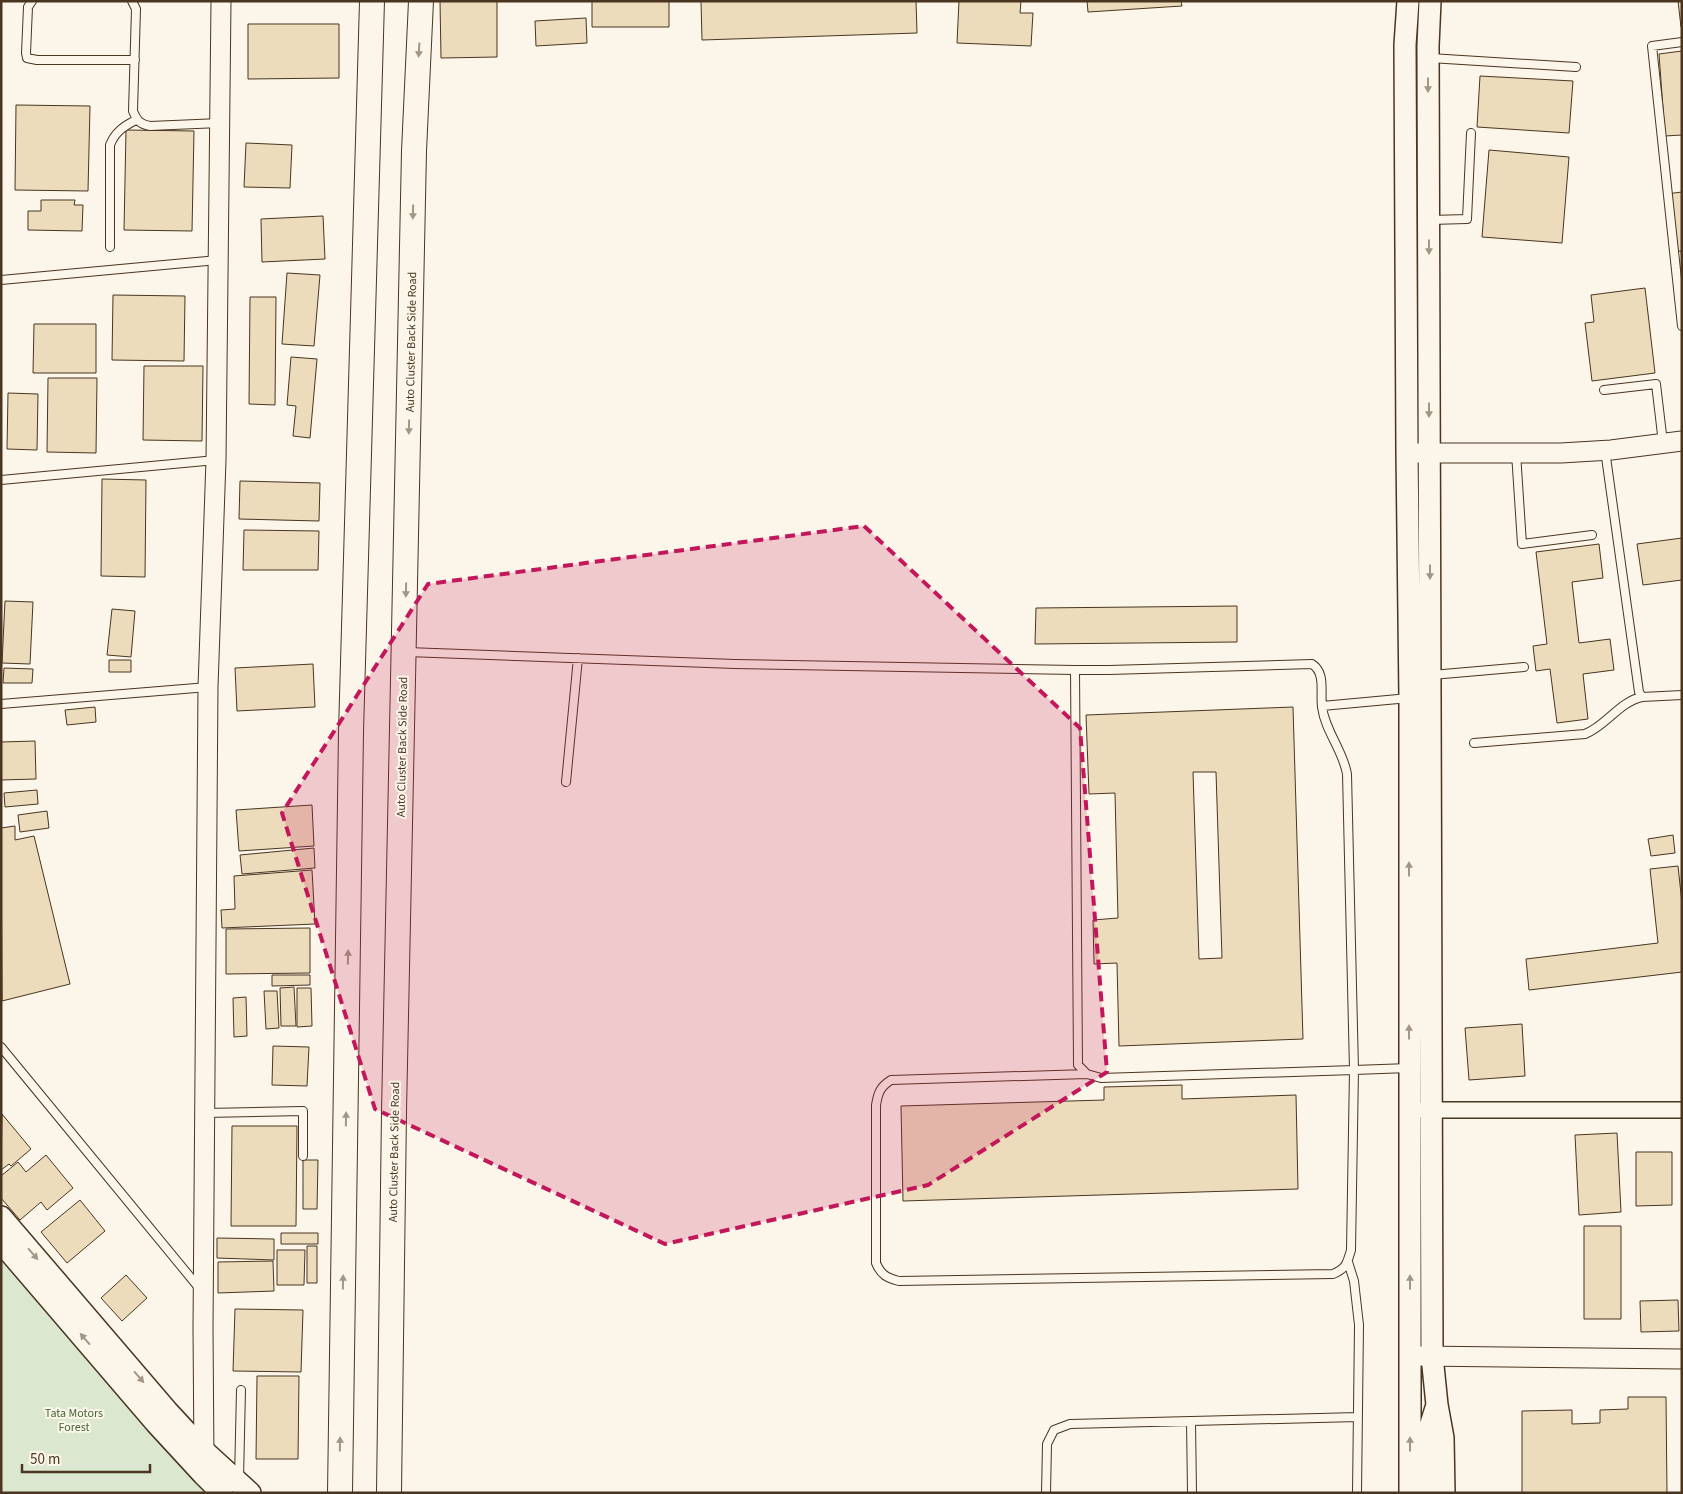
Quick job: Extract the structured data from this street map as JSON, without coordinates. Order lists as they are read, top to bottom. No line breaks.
{"streets":{"main road":["Auto Cluster Back Side Road"]},"parks":["Tata Motors Forest"],"scale_bar":"50 m"}
